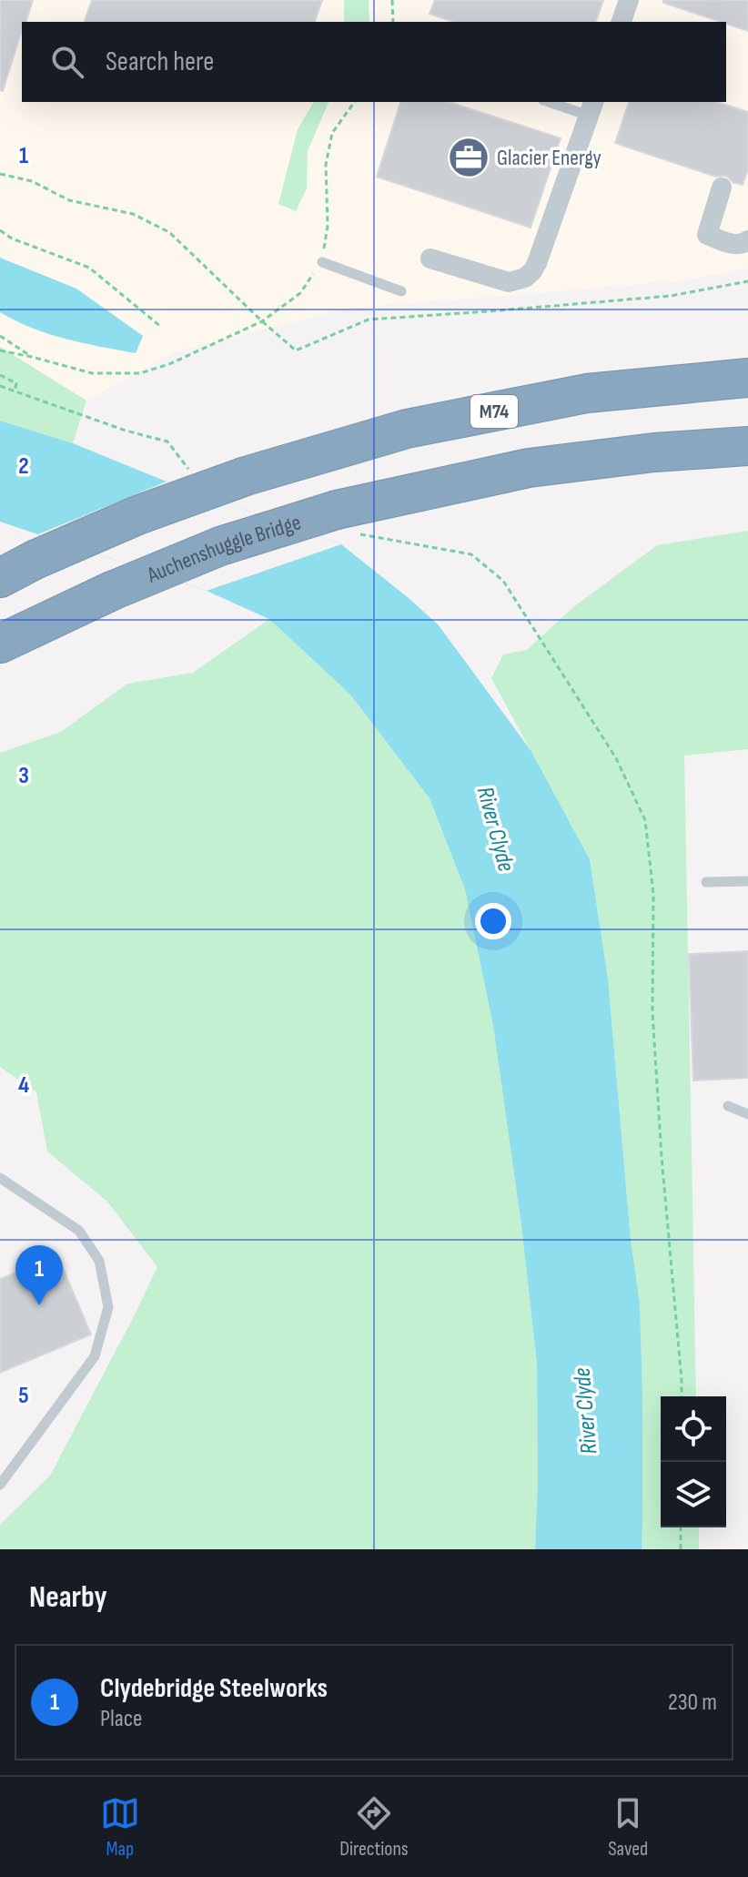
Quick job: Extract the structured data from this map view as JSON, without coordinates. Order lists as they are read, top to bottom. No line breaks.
{"streets":{"highway":["M74","Auchenshuggle Bridge"]},"water":["River Clyde"],"places":{"office":["Glacier Energy"]},"page":{"search":"Search here","pins":"1","heading":"Nearby","list":[{"mark":"1","name":"Clydebridge Steelworks","note":"Place","value":"230 m"}],"nav":["Map","Directions","Saved"]},"grid":{"rows":["1","2","3","4","5"]}}
